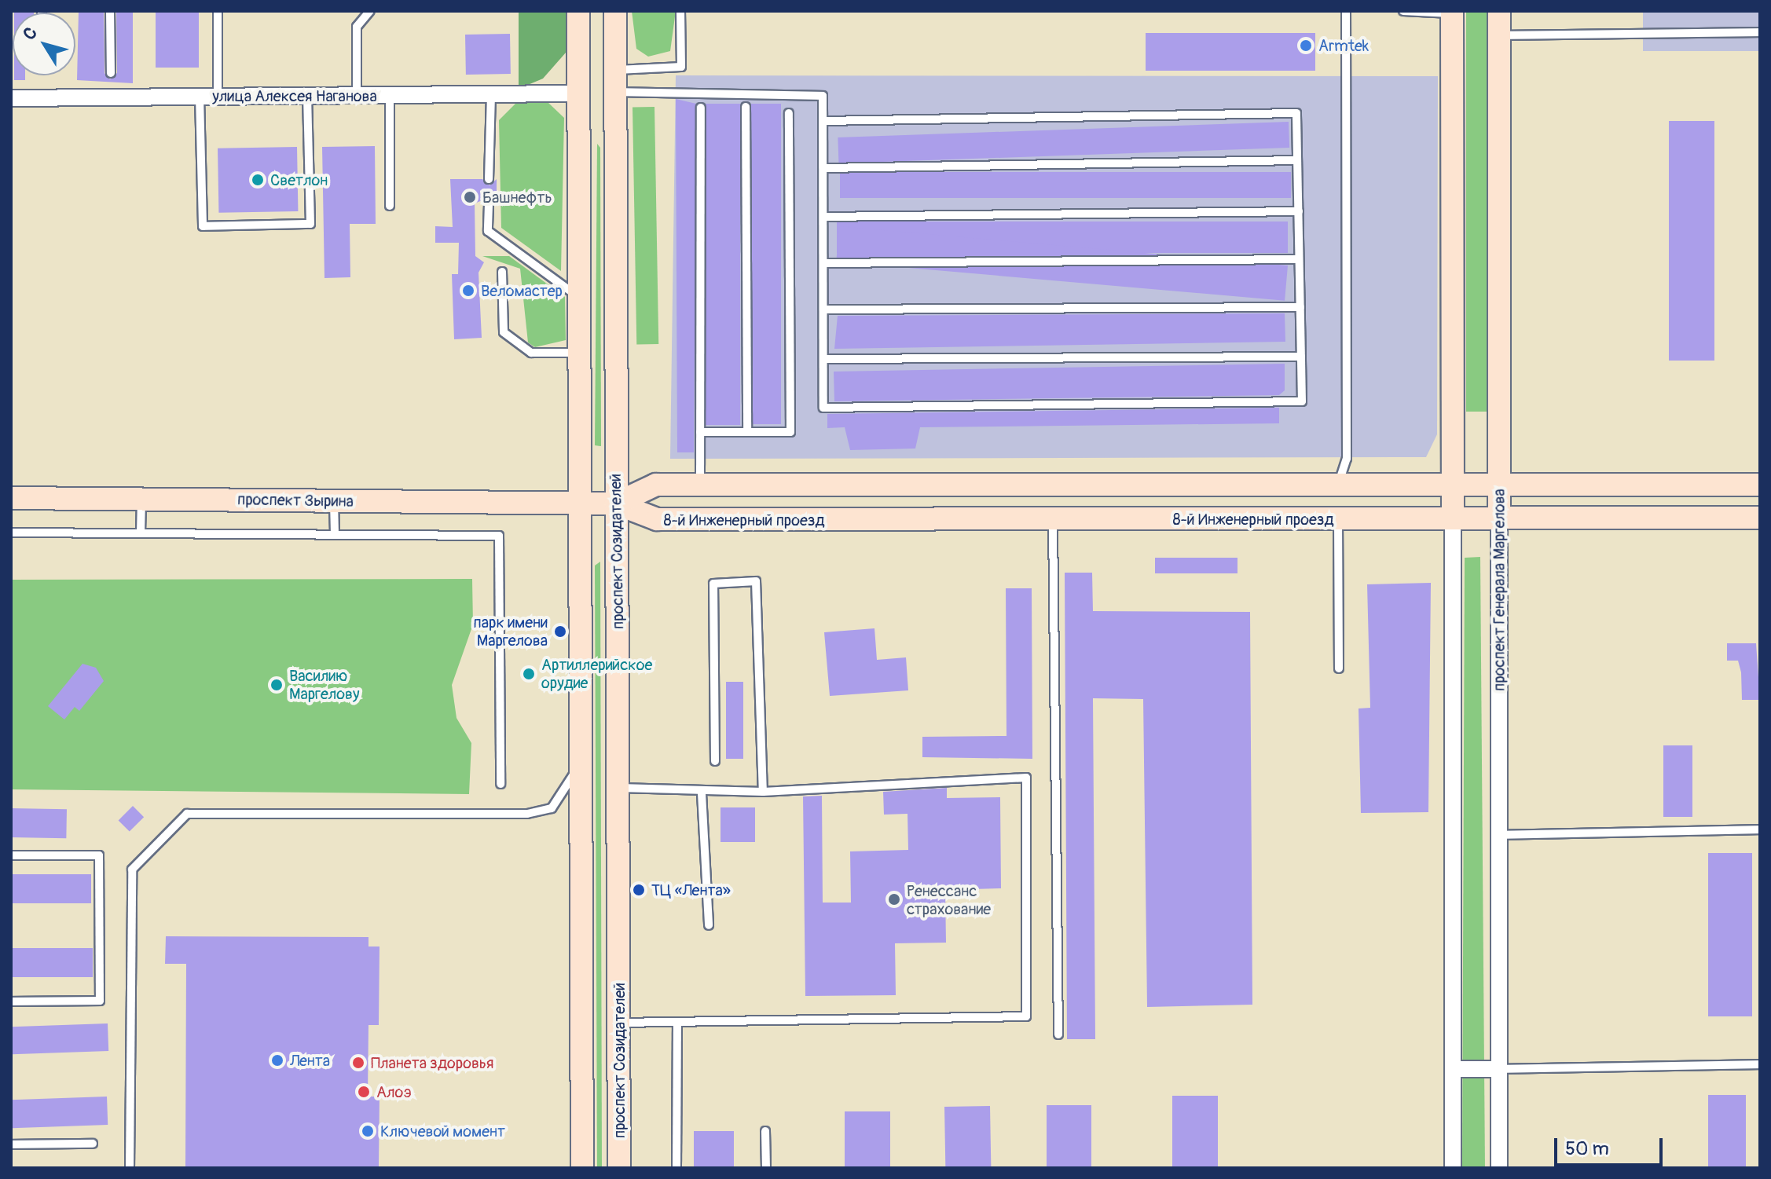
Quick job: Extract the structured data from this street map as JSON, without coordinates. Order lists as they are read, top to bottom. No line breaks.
{"streets":{"street":["улица Алексея Наганова","проспект Зырина","8-й Инженерный проезд","проспект Созидателей","проспект Генерала Маргелова"]},"crossings":[["проспект Зырина","8-й Инженерный проезд"],["проспект Зырина","проспект Созидателей"],["8-й Инженерный проезд","проспект Созидателей"],["8-й Инженерный проезд","проспект Генерала Маргелова"]],"places":["Armtek","Светлон","Башнефть","Веломастер","парк имени Маргелова","Артиллерийское орудие","Василию Маргелову","ТЦ «Лента»","Ренессанс страхование","Лента","Планета здоровья","Алоэ","Ключевой момент"],"scale_bar":"50 m","north":"top left"}
